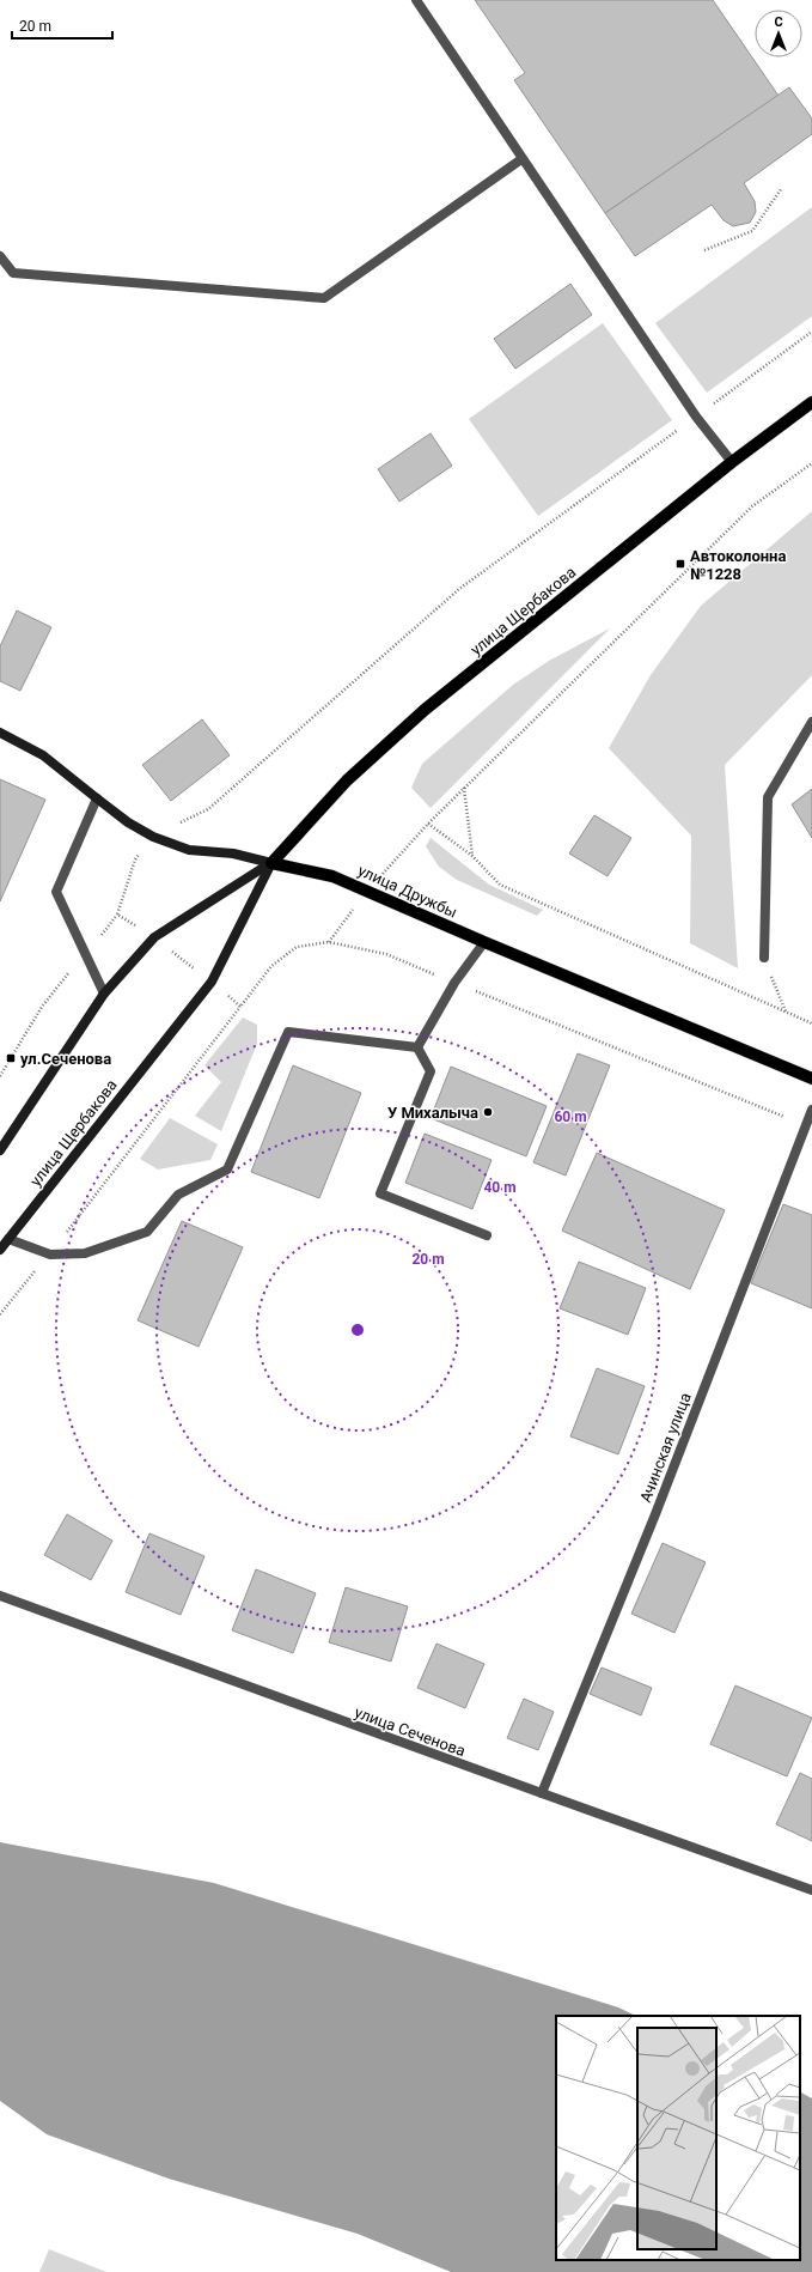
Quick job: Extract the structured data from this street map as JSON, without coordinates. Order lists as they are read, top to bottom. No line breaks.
{"streets":{"main road":["улица Щербакова","улица Дружбы"],"street":["Ачинская улица","улица Сеченова"]},"crossings":[["улица Щербакова","улица Дружбы"],["Ачинская улица","улица Сеченова"]],"places":{"transit":["Автоколонна №1228","ул.Сеченова"],"other":["У Михалыча"]},"scale_bar":"20 m","north":"top","rings":["60 m","40 m","20 m"]}
